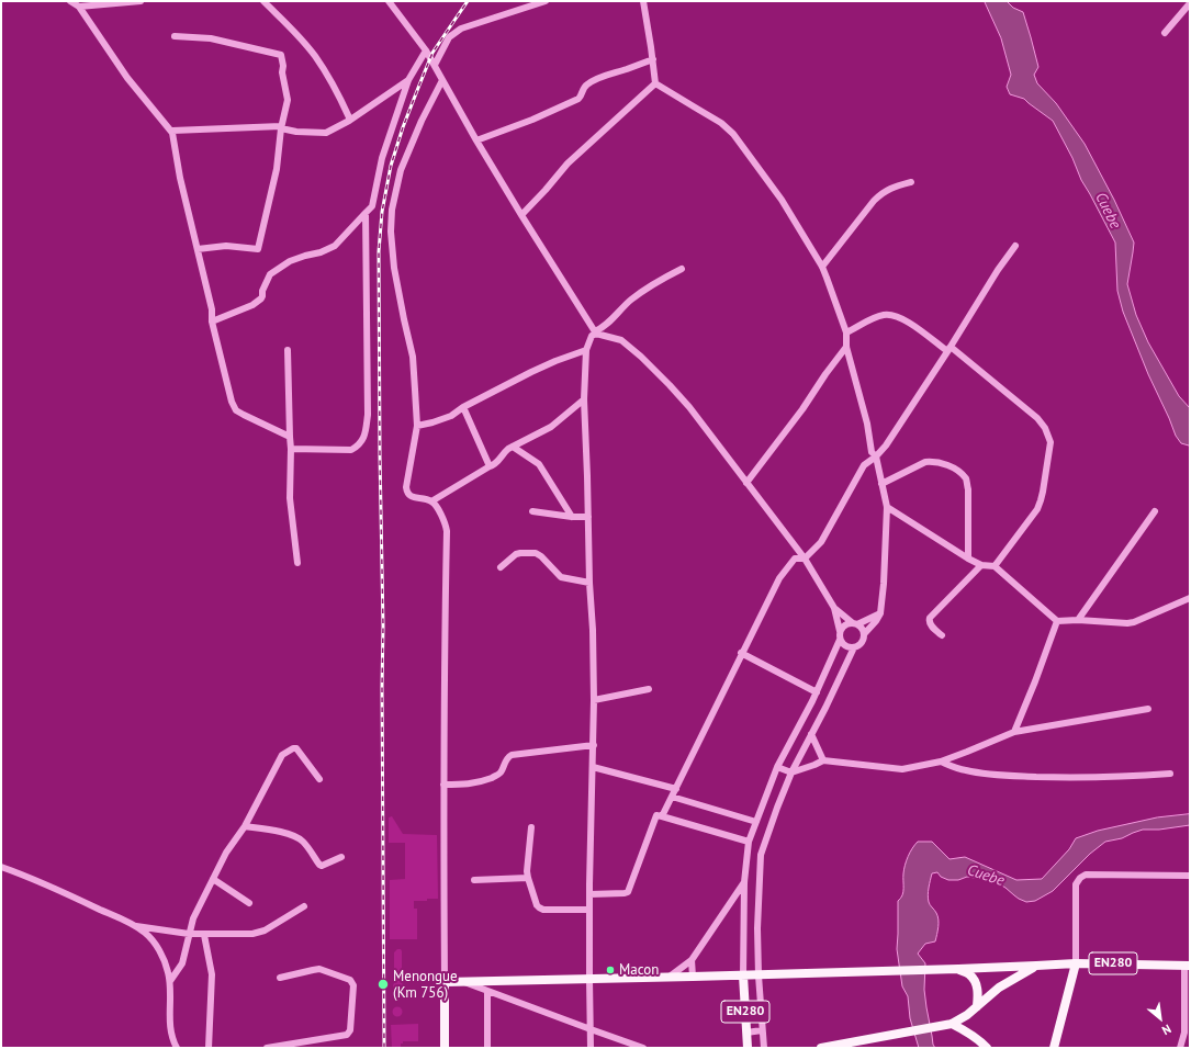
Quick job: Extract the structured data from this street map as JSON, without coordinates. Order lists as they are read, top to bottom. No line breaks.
{"streets":{"main road":["EN280"]},"water":["Cuebe"],"places":["Macon","Menongue (Km 756)"],"north":"bottom right"}
